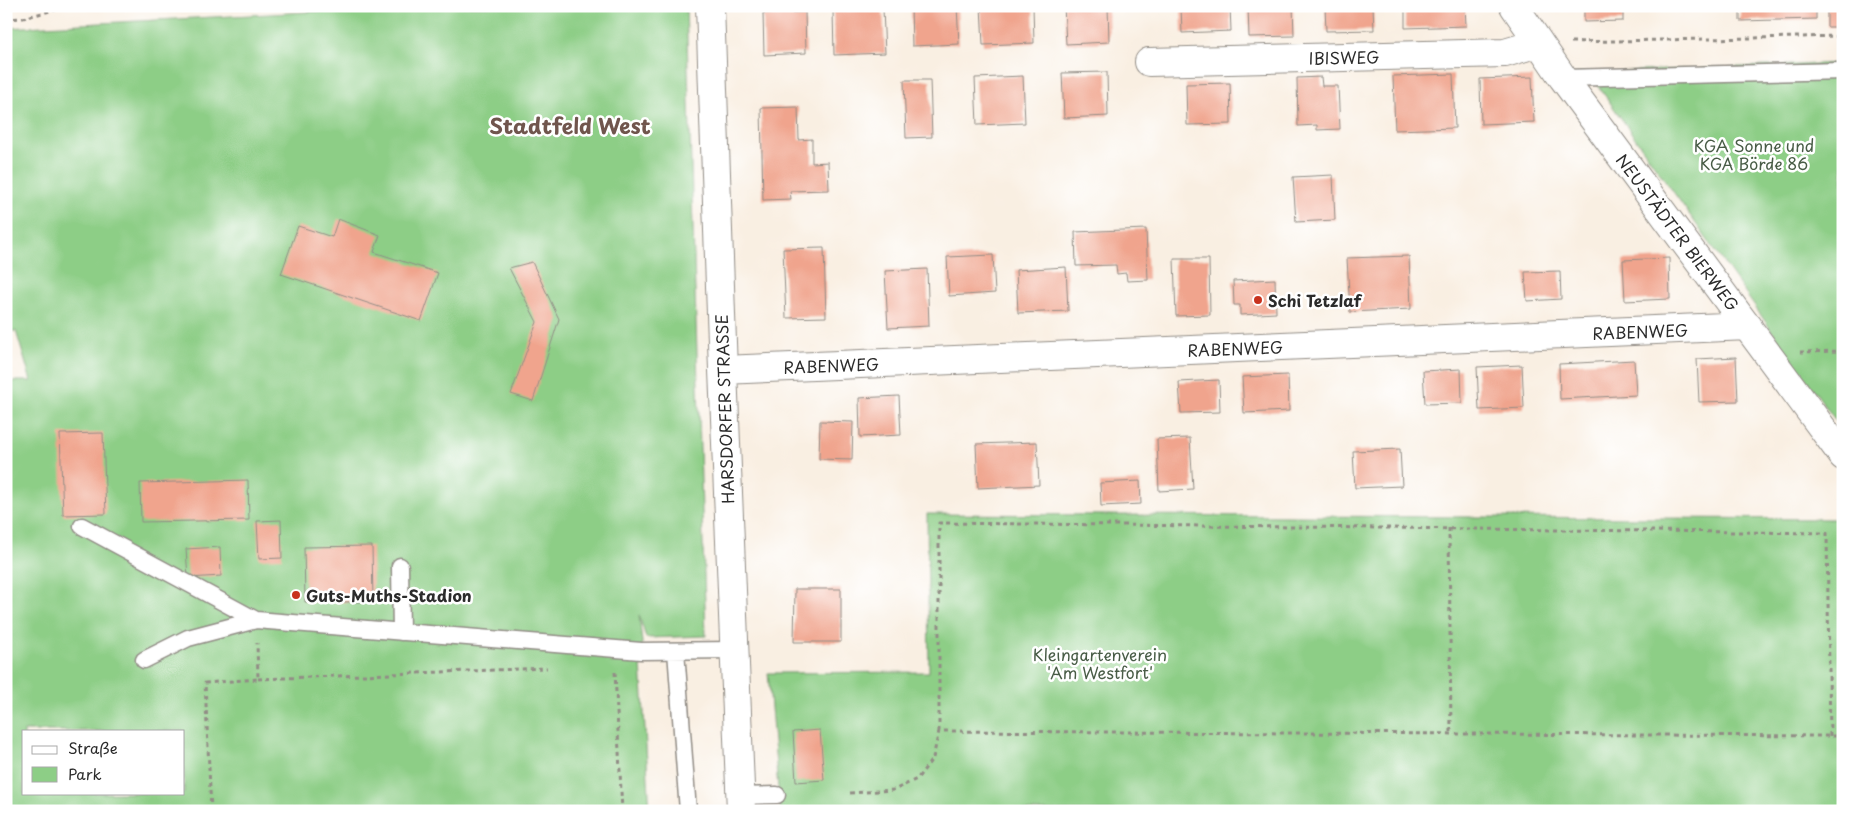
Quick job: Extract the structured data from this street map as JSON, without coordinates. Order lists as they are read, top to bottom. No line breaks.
{"streets":{"street":["IBISWEG","NEUSTÄDTER BIERWEG","RABENWEG","HARSDORFER STRASSE"]},"crossings":[["IBISWEG","NEUSTÄDTER BIERWEG"],["NEUSTÄDTER BIERWEG","RABENWEG"],["RABENWEG","HARSDORFER STRASSE"]],"districts":["Stadtfeld West"],"parks":["KGA Sonne und KGA Börde 86","Kleingartenverein 'Am Westfort'"],"places":["Schi Tetzlaf","Guts-Muths-Stadion"],"legend":["Straße","Park"]}
